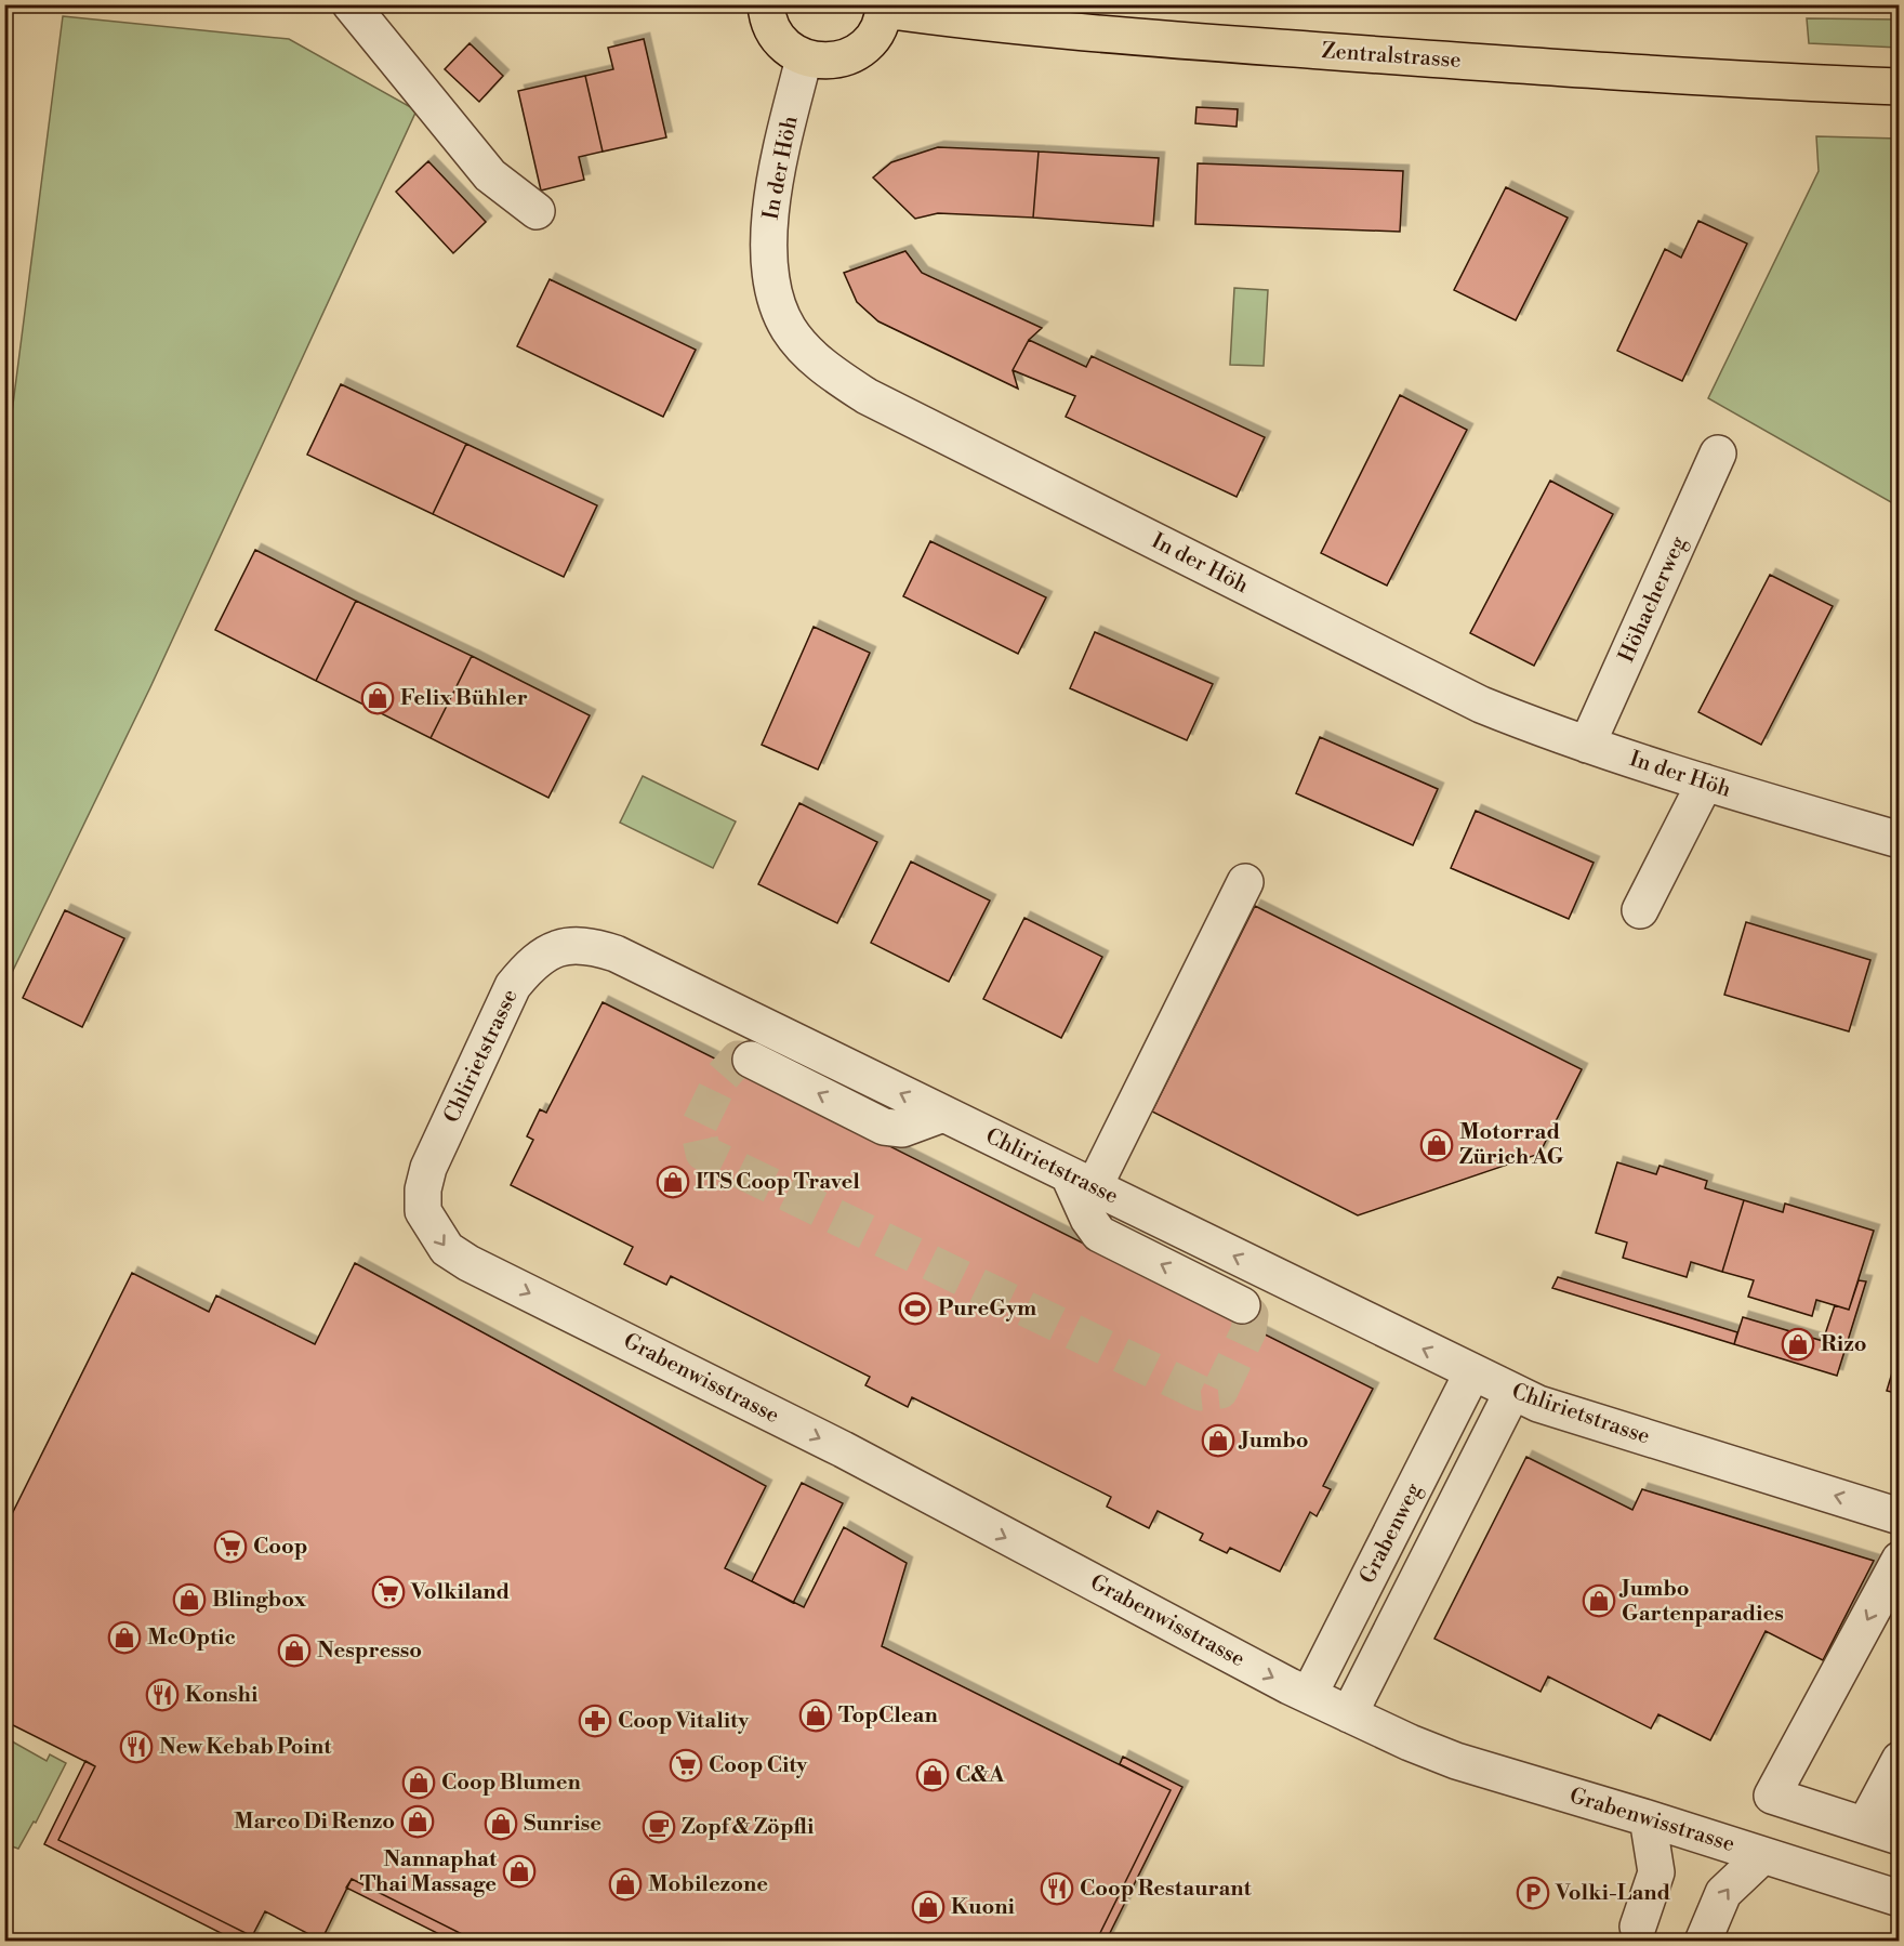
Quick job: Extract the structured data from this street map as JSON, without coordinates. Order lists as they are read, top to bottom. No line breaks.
{"streets":{"main road":["Zentralstrasse"],"street":["In der Höh","Höhacherweg","Chlirietstrasse","Grabenwisstrasse","Grabenweg"]},"crossings":[["In der Höh","Höhacherweg"],["Chlirietstrasse","Grabenwisstrasse"],["Chlirietstrasse","Grabenweg"],["Grabenwisstrasse","Grabenweg"]],"places":{"shop":["Felix Bühler","Motorrad Zürich AG","ITS Coop Travel","Rizo","Jumbo","Blingbox","Jumbo Gartenparadies","McOptic","Nespresso","TopClean","C&A","Coop Blumen","Marco Di Renzo","Sunrise","Nannaphat Thai Massage","Mobilezone","Kuoni"],"sports":["PureGym"],"supermarket":["Coop","Volkiland","Coop City"],"restaurant":["Konshi","New Kebab Point","Coop Restaurant"],"pharmacy":["Coop Vitality"],"cafe":["Zopf & Zöpfli"],"parking":["Volki-Land"]}}
